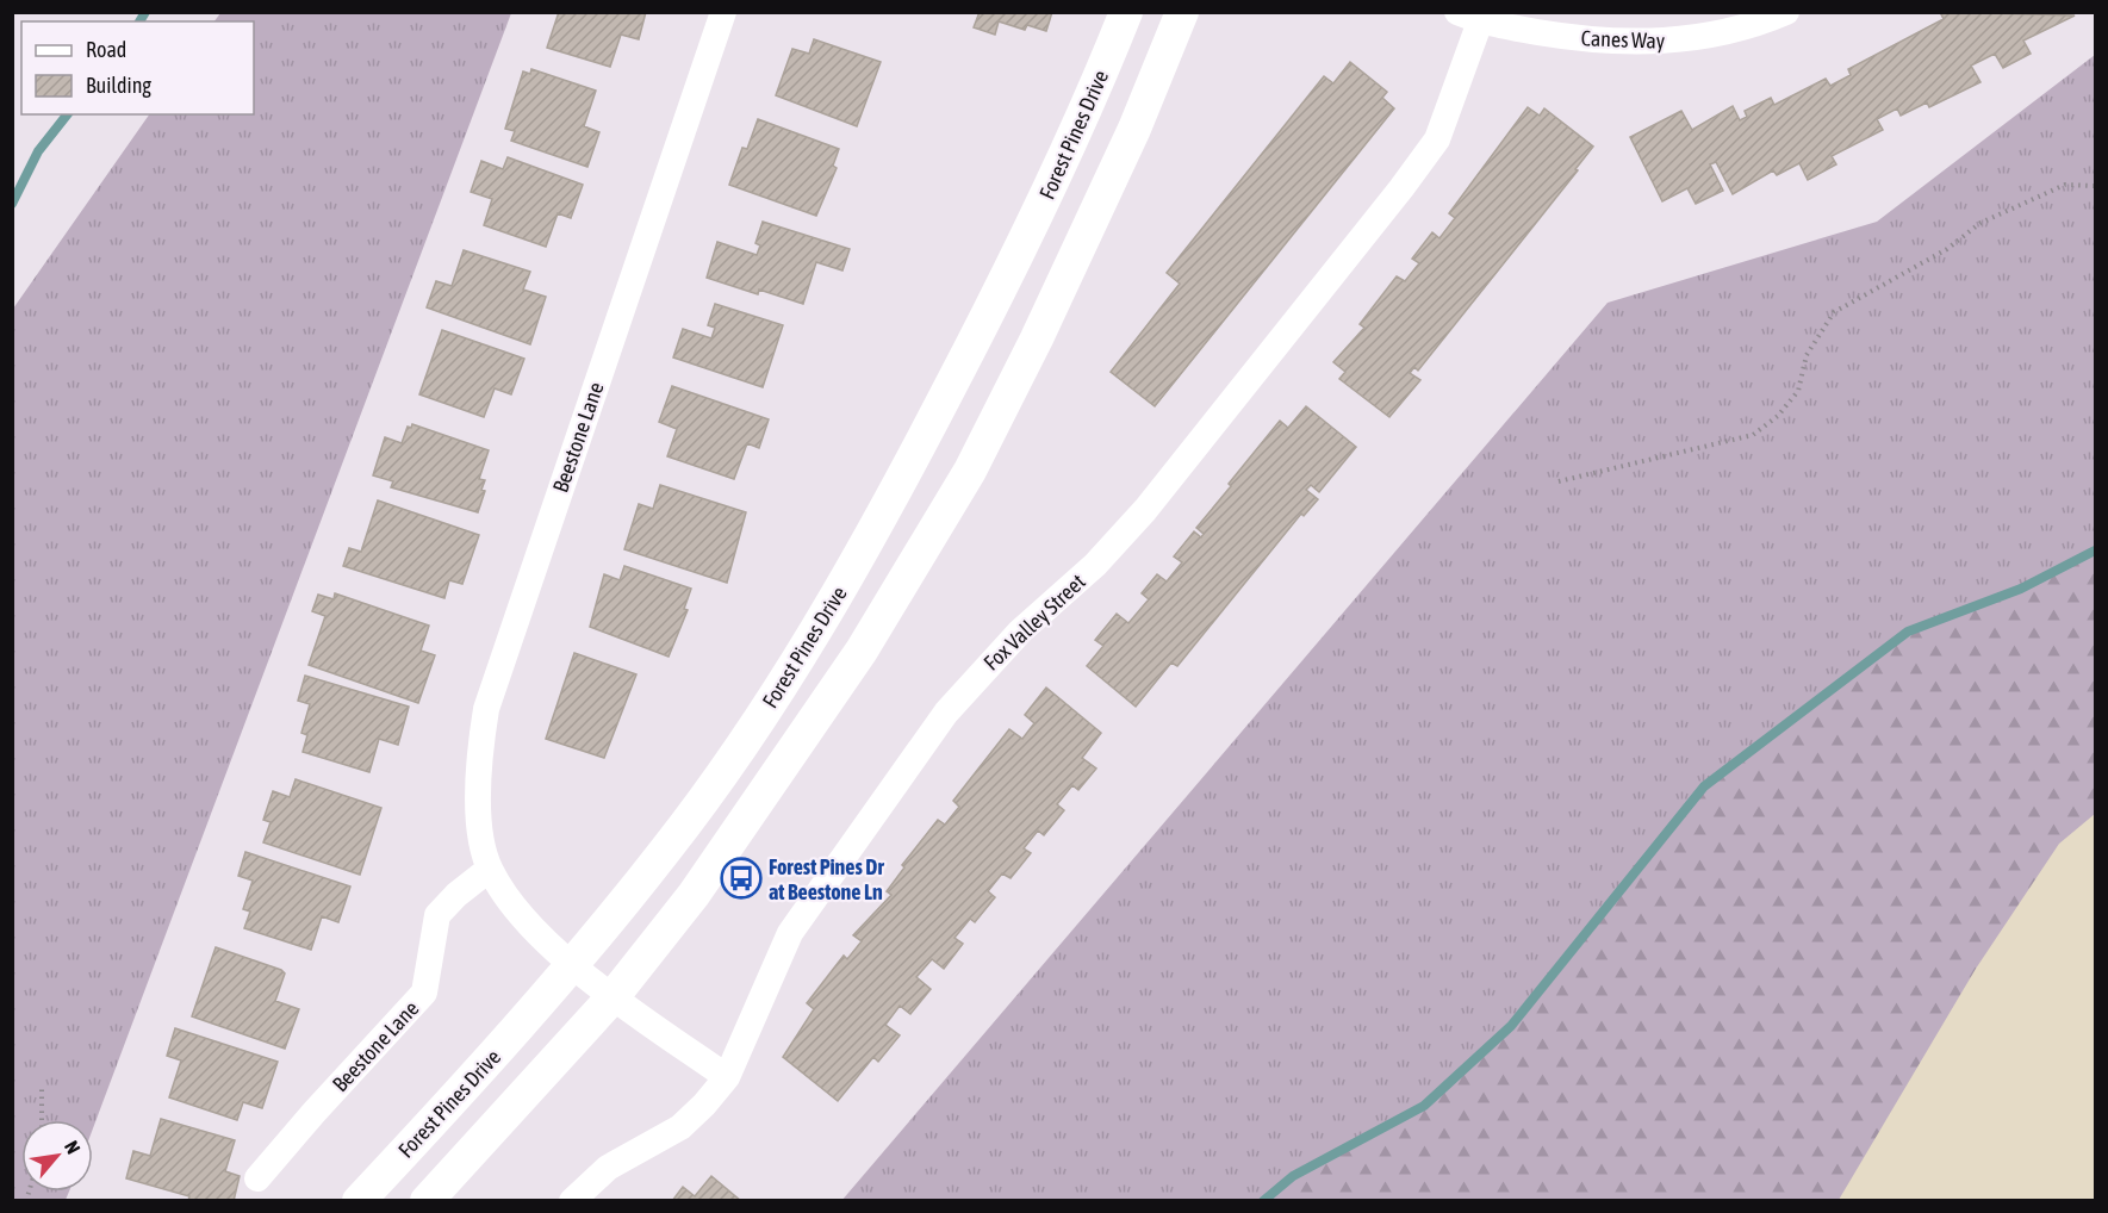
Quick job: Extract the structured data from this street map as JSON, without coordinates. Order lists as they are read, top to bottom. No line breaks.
{"streets":{"street":["Canes Way","Forest Pines Drive","Beestone Lane","Fox Valley Street"]},"crossings":[["Canes Way","Fox Valley Street"],["Forest Pines Drive","Beestone Lane"],["Beestone Lane","Fox Valley Street"]],"places":{"bus stop":["Forest Pines Dr at Beestone Ln"]},"legend":["Road","Building"],"north":"top right"}
